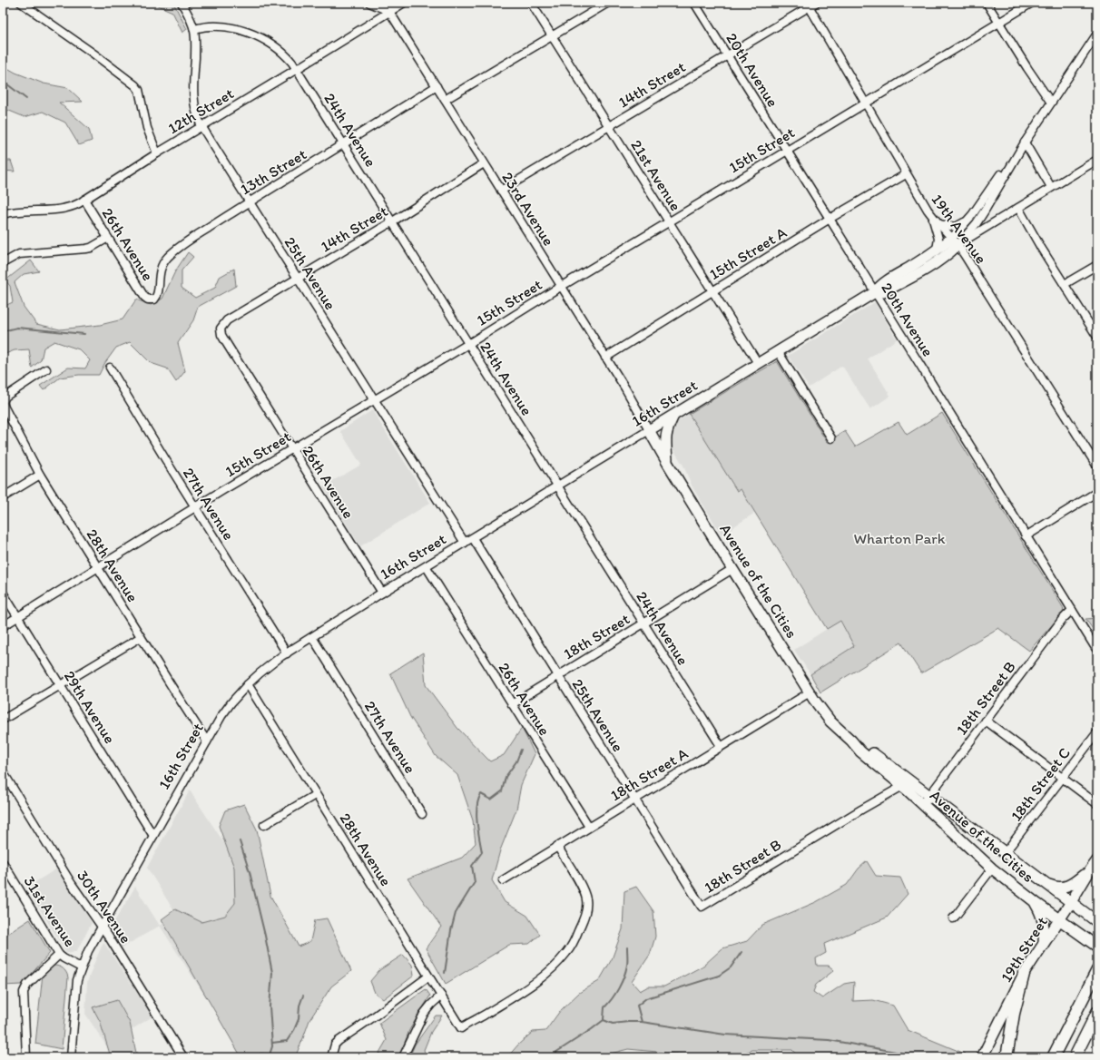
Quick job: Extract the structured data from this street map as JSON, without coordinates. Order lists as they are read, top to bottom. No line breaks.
{"streets":{"main road":["16th Street","Avenue of the Cities","19th Street"],"street":["20th Avenue","14th Street","12th Street","24th Avenue","15th Street","13th Street","21st Avenue","23rd Avenue","19th Avenue","26th Avenue","15th Street A","25th Avenue","27th Avenue","28th Avenue","18th Street","18th Street B","29th Avenue","18th Street A","18th Street C","30th Avenue","31st Avenue"]},"crossings":[["20th Avenue","14th Street"],["20th Avenue","15th Street"],["20th Avenue","15th Street A"],["20th Avenue","16th Street"],["20th Avenue","18th Street B"],["14th Street","24th Avenue"],["14th Street","21st Avenue"],["14th Street","23rd Avenue"],["14th Street","19th Avenue"],["14th Street","26th Avenue"],["14th Street","25th Avenue"],["12th Street","24th Avenue"],["12th Street","23rd Avenue"],["12th Street","26th Avenue"],["12th Street","25th Avenue"],["24th Avenue","15th Street"],["24th Avenue","13th Street"],["24th Avenue","25th Avenue"],["24th Avenue","16th Street"],["24th Avenue","18th Street"],["24th Avenue","18th Street A"],["15th Street","21st Avenue"],["15th Street","23rd Avenue"],["15th Street","19th Avenue"],["15th Street","26th Avenue"],["15th Street","25th Avenue"],["15th Street","27th Avenue"],["15th Street","28th Avenue"],["15th Street","29th Avenue"],["13th Street","23rd Avenue"],["13th Street","26th Avenue"],["13th Street","25th Avenue"],["21st Avenue","15th Street A"],["21st Avenue","16th Street"],["23rd Avenue","15th Street A"],["23rd Avenue","16th Street"],["23rd Avenue","Avenue of the Cities"],["19th Avenue","15th Street A"],["19th Avenue","16th Street"],["26th Avenue","16th Street"],["26th Avenue","18th Street"],["26th Avenue","18th Street A"],["25th Avenue","16th Street"],["25th Avenue","18th Street"],["25th Avenue","18th Street B"],["25th Avenue","18th Street A"],["16th Street","27th Avenue"],["16th Street","28th Avenue"],["16th Street","Avenue of the Cities"],["16th Street","29th Avenue"],["16th Street","30th Avenue"],["16th Street","31st Avenue"],["28th Avenue","18th Street A"],["Avenue of the Cities","18th Street"],["Avenue of the Cities","18th Street B"],["Avenue of the Cities","18th Street A"],["Avenue of the Cities","18th Street C"],["Avenue of the Cities","19th Street"]],"parks":["Wharton Park"]}
